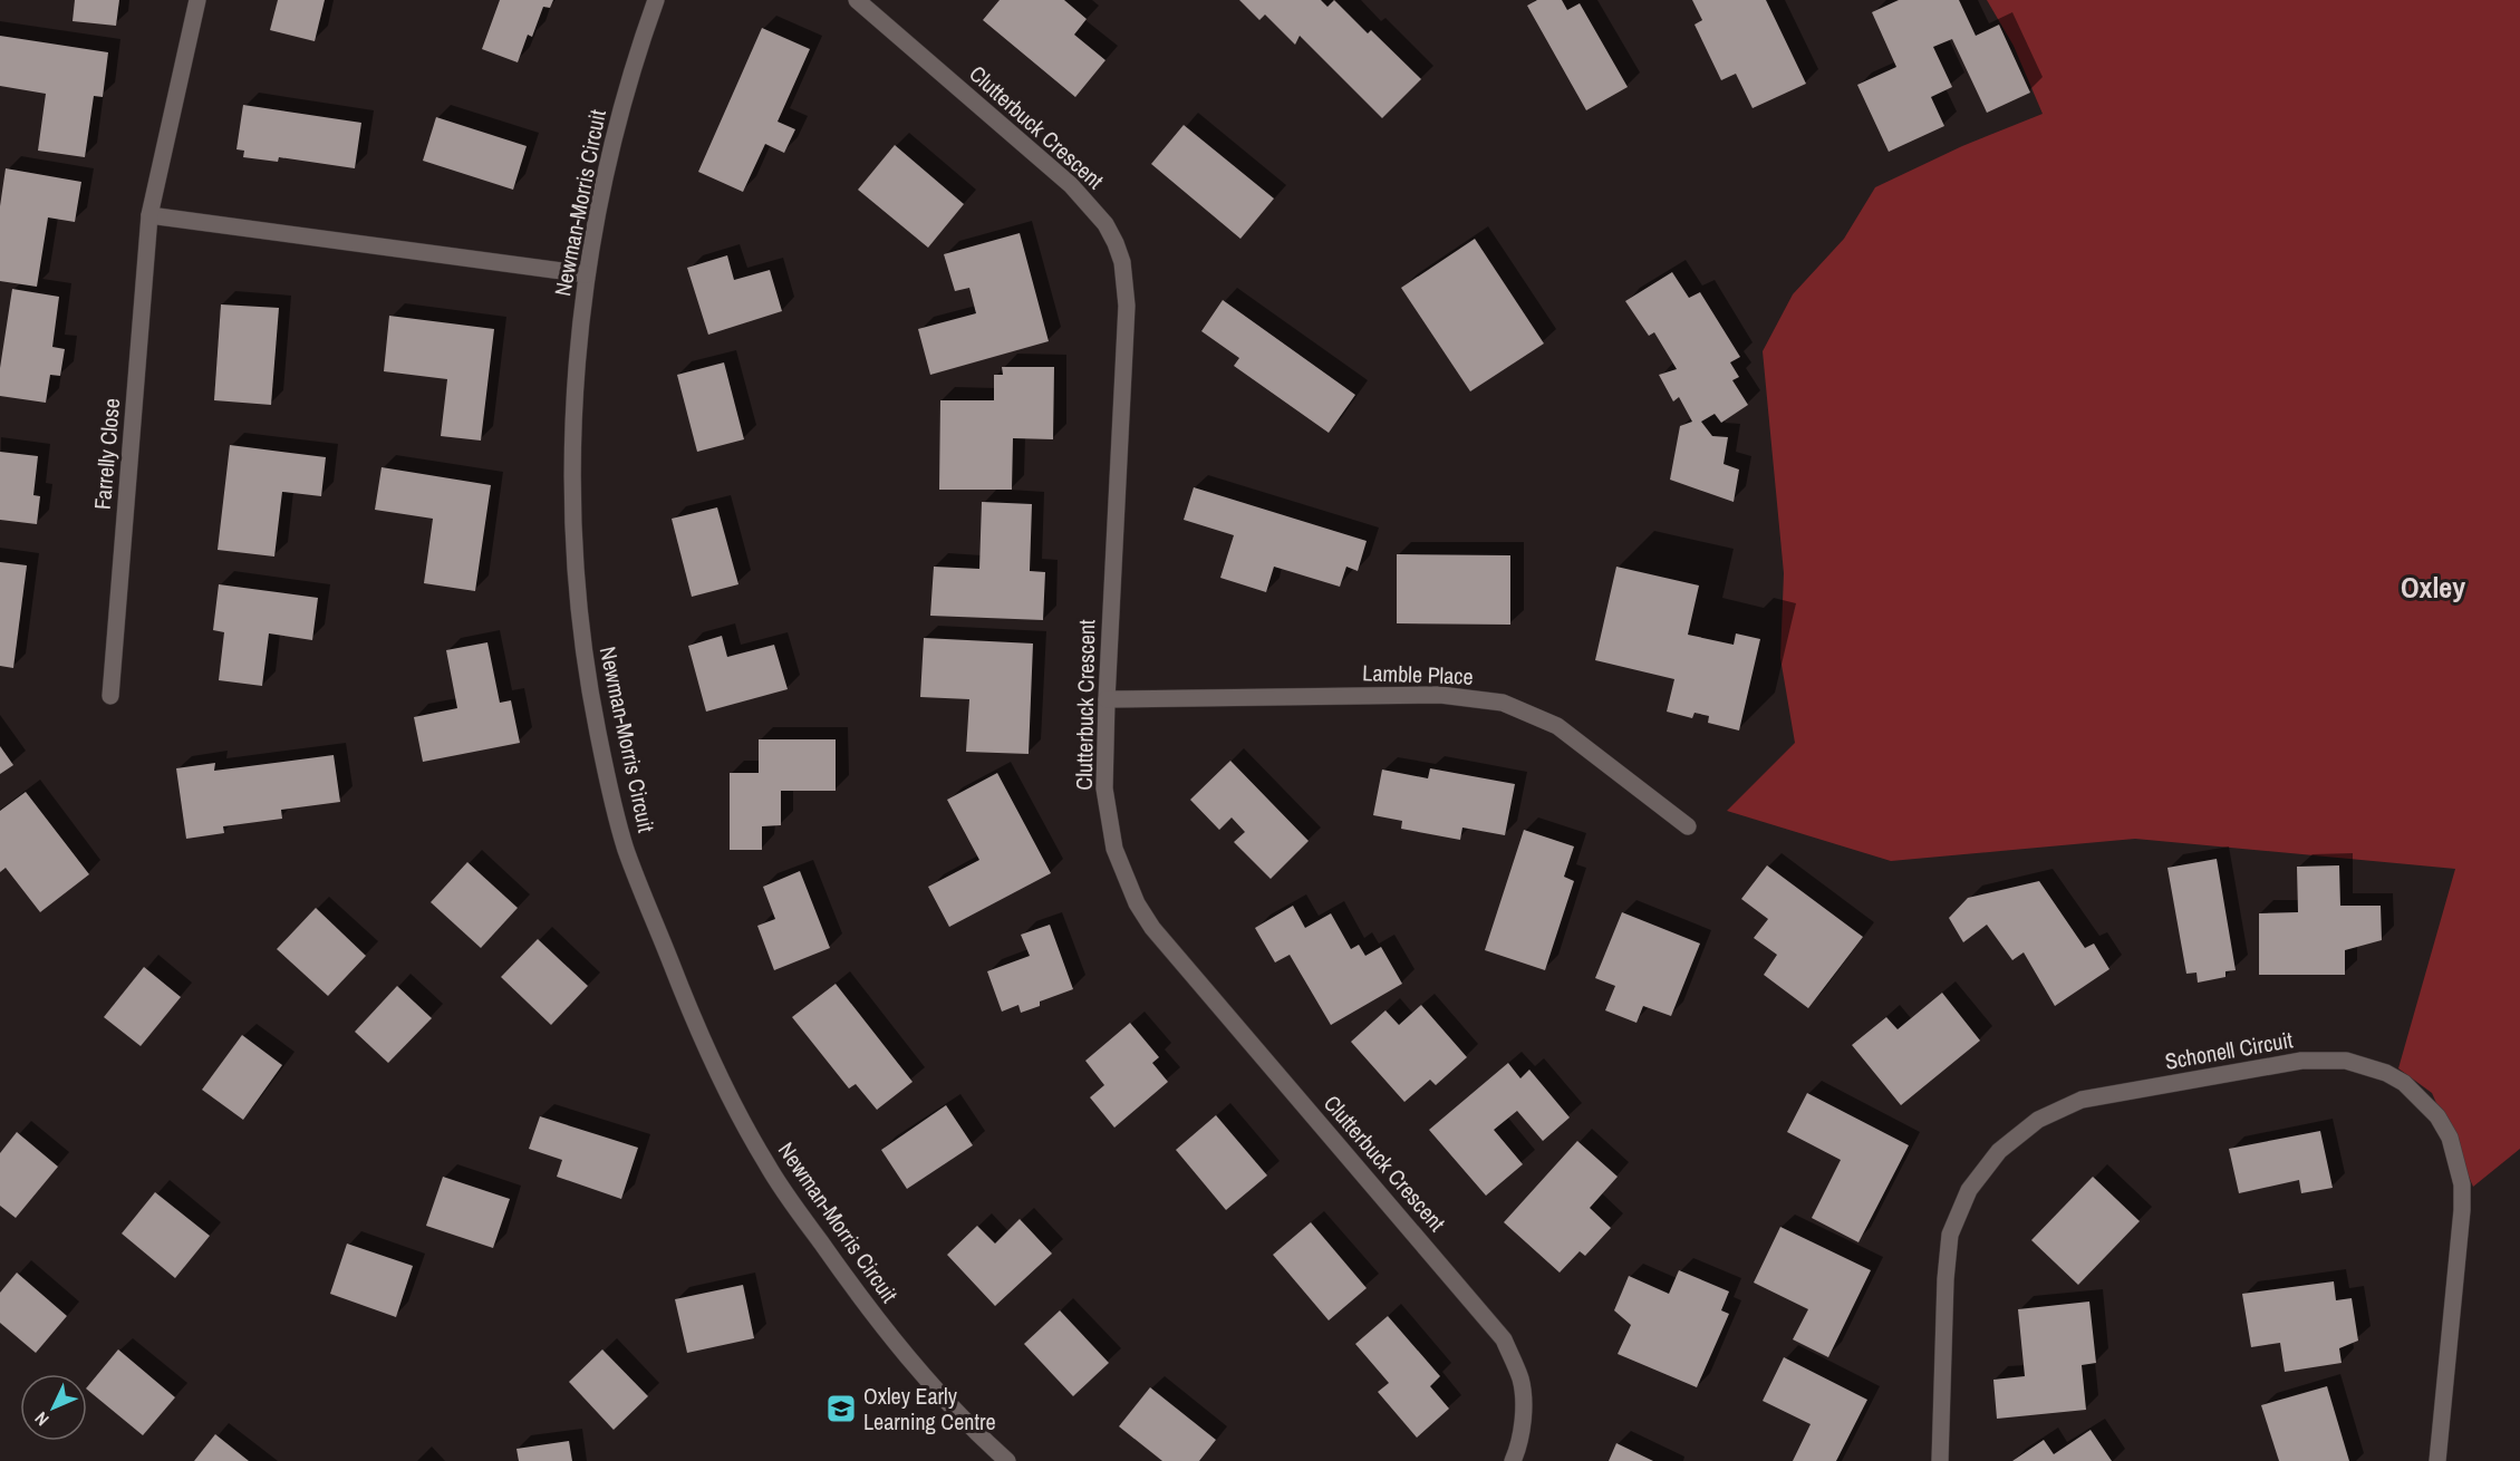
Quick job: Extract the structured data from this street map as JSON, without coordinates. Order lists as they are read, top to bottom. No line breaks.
{"streets":{"street":["Clutterbuck Crescent","Newman-Morris Circuit","Farrelly Close","Lamble Place","Schonell Circuit"]},"crossings":[["Clutterbuck Crescent","Lamble Place"]],"districts":["Oxley"],"places":{"school or university":["Oxley Early Learning Centre"]},"north":"bottom left"}
